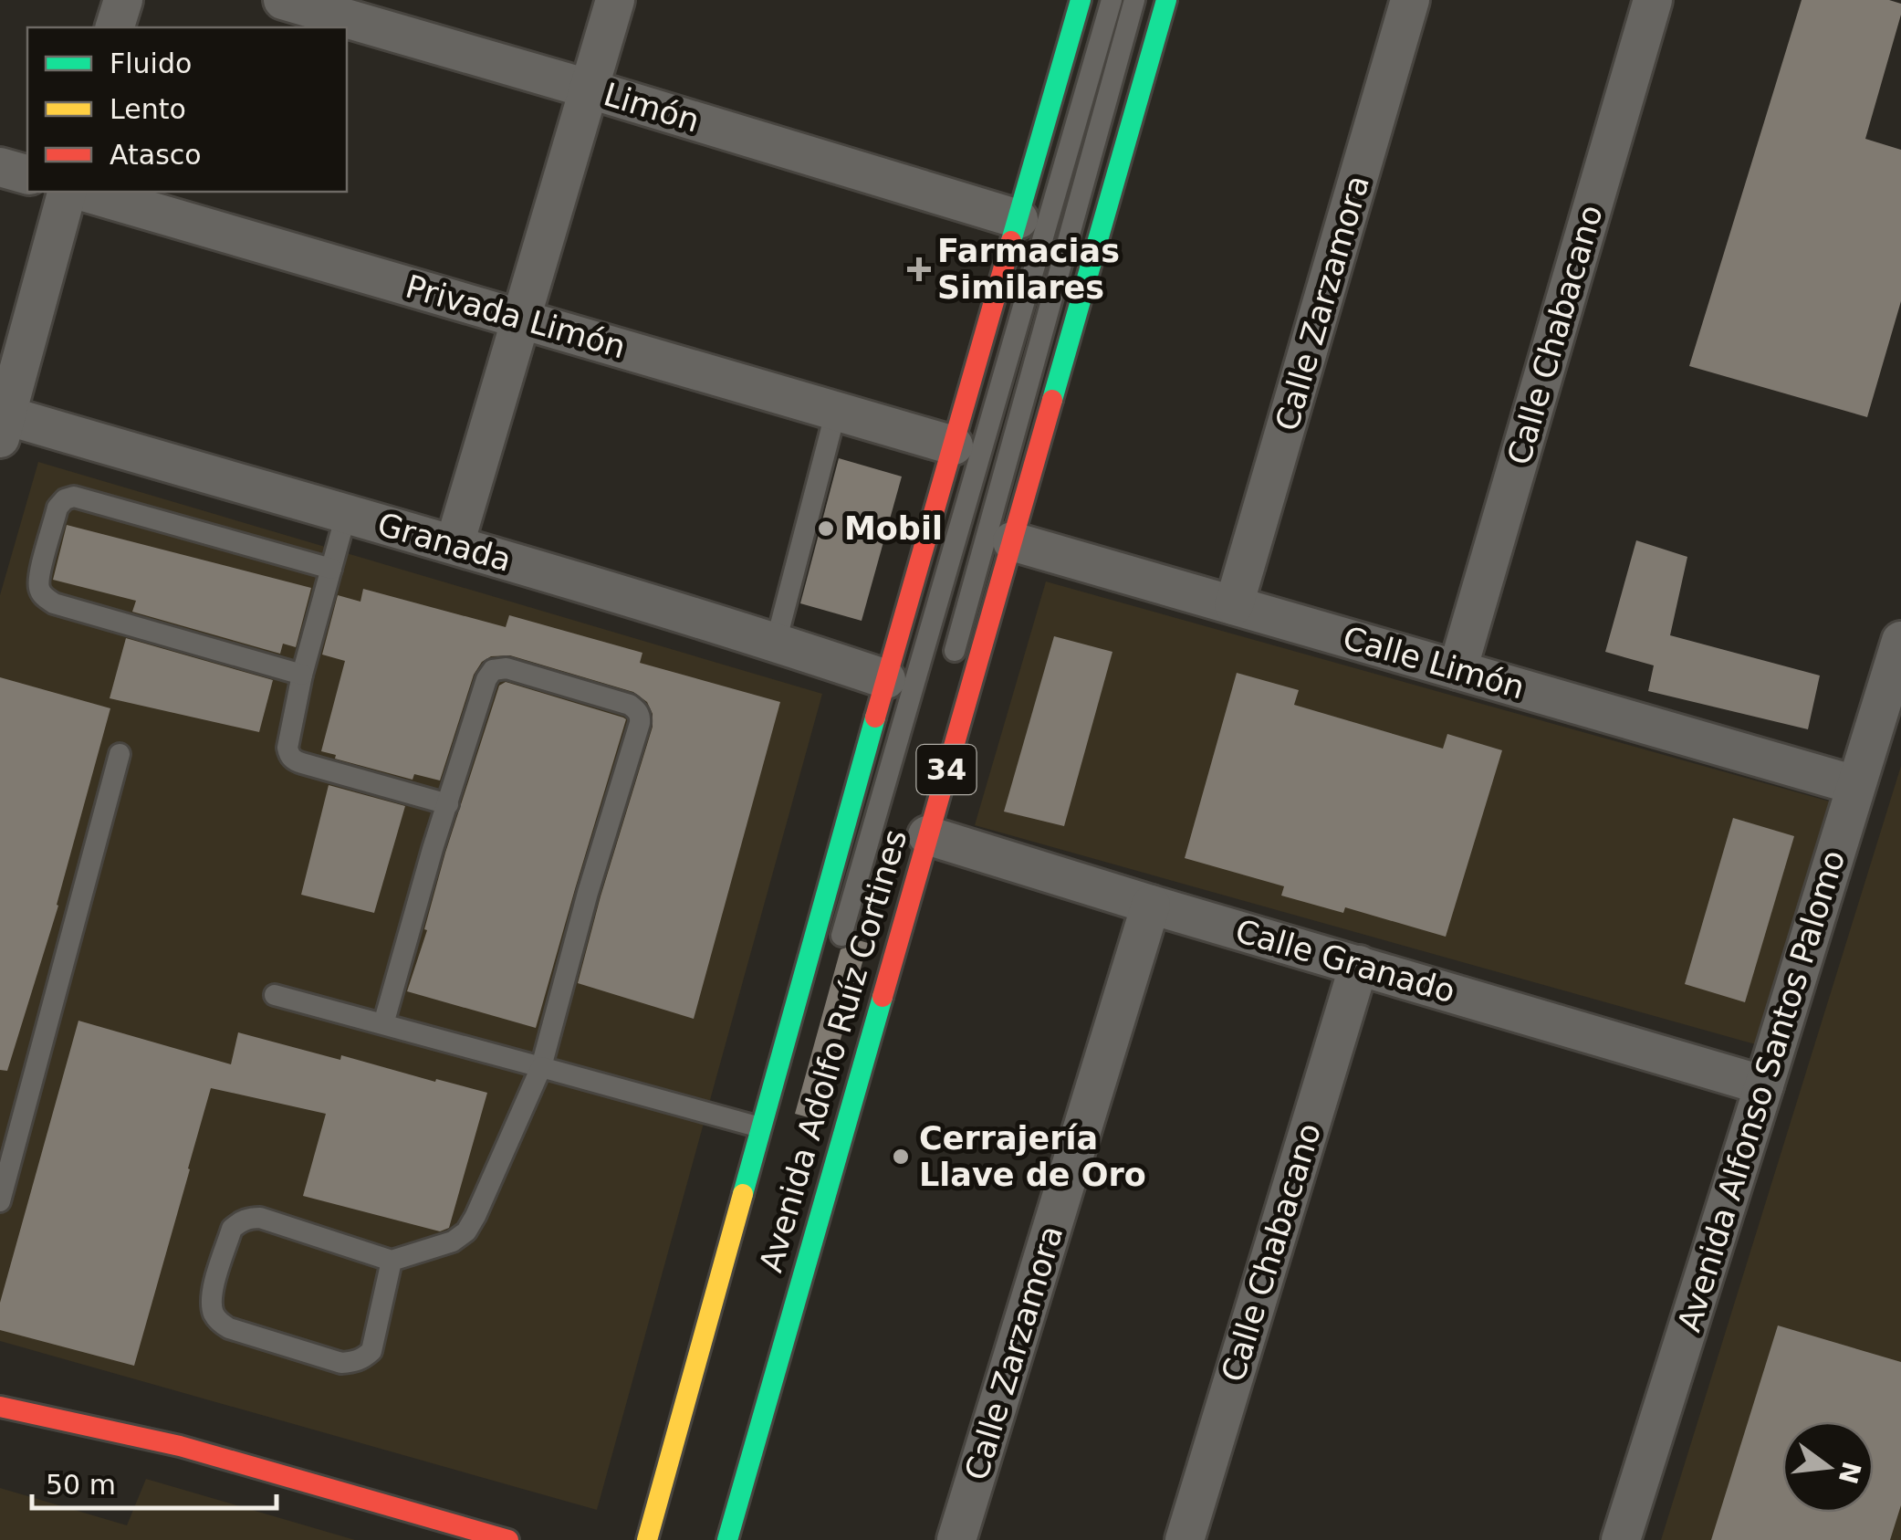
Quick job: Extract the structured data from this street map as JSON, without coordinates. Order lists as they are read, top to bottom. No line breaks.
{"streets":{"main road":["34","Avenida Adolfo Ruíz Cortines"],"street":["Limón","Calle Zarzamora","Privada Limón","Calle Chabacano","Granada","Calle Limón","Calle Granado","Avenida Alfonso Santos Palomo"]},"crossings":[["Limón","Avenida Adolfo Ruíz Cortines"],["Calle Zarzamora","Calle Limón"],["Calle Zarzamora","Calle Granado"],["Privada Limón","Avenida Adolfo Ruíz Cortines"],["Calle Chabacano","Calle Limón"],["Calle Chabacano","Calle Granado"],["Granada","Avenida Adolfo Ruíz Cortines"],["Calle Limón","Avenida Adolfo Ruíz Cortines"],["Calle Limón","Avenida Alfonso Santos Palomo"],["Calle Granado","Avenida Adolfo Ruíz Cortines"],["Calle Granado","Avenida Alfonso Santos Palomo"]],"places":{"health":["Farmacias Similares"],"other":["Mobil","Cerrajería Llave de Oro"]},"legend":["Fluido","Lento","Atasco"],"scale_bar":"50 m","north":"right"}
